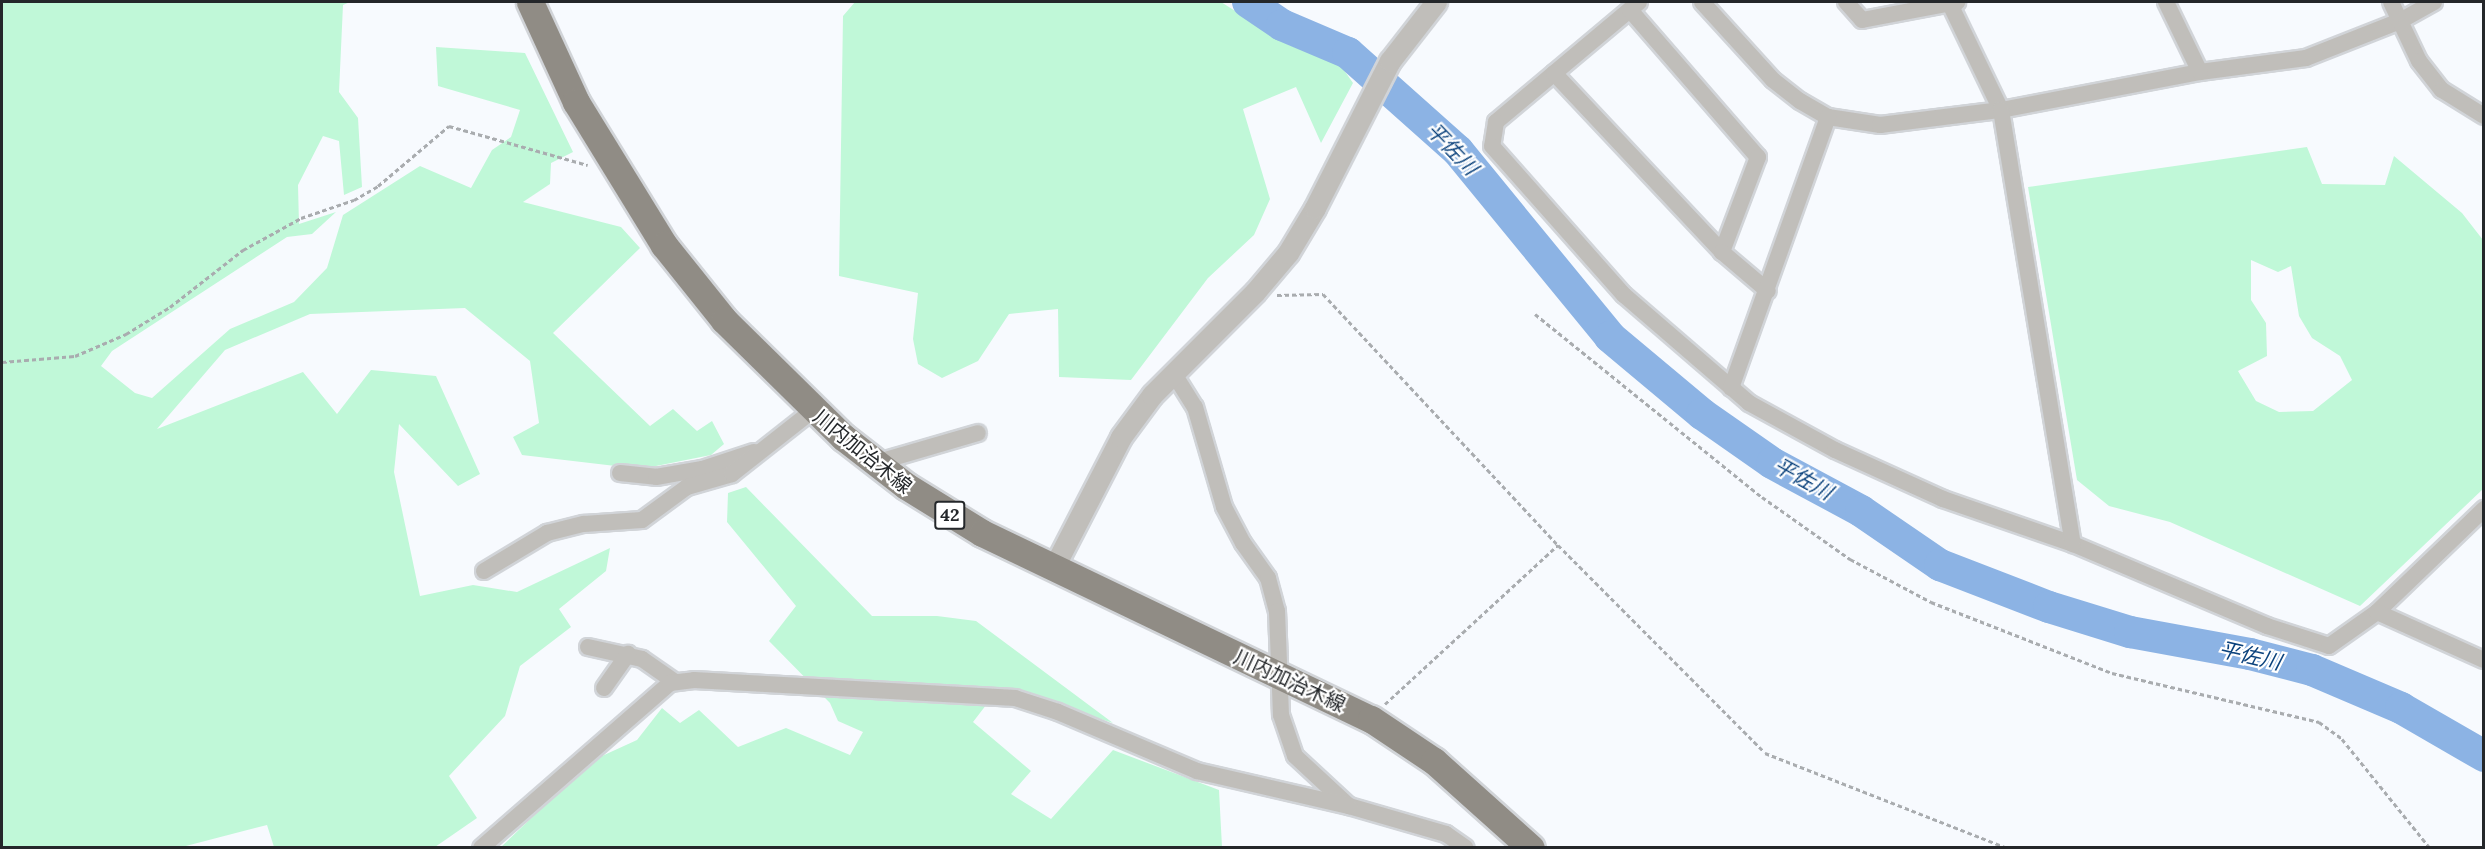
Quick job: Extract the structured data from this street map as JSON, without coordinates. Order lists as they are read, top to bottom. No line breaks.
{"streets":{"main road":["川内加治木線","42"]},"water":["平佐川"]}
